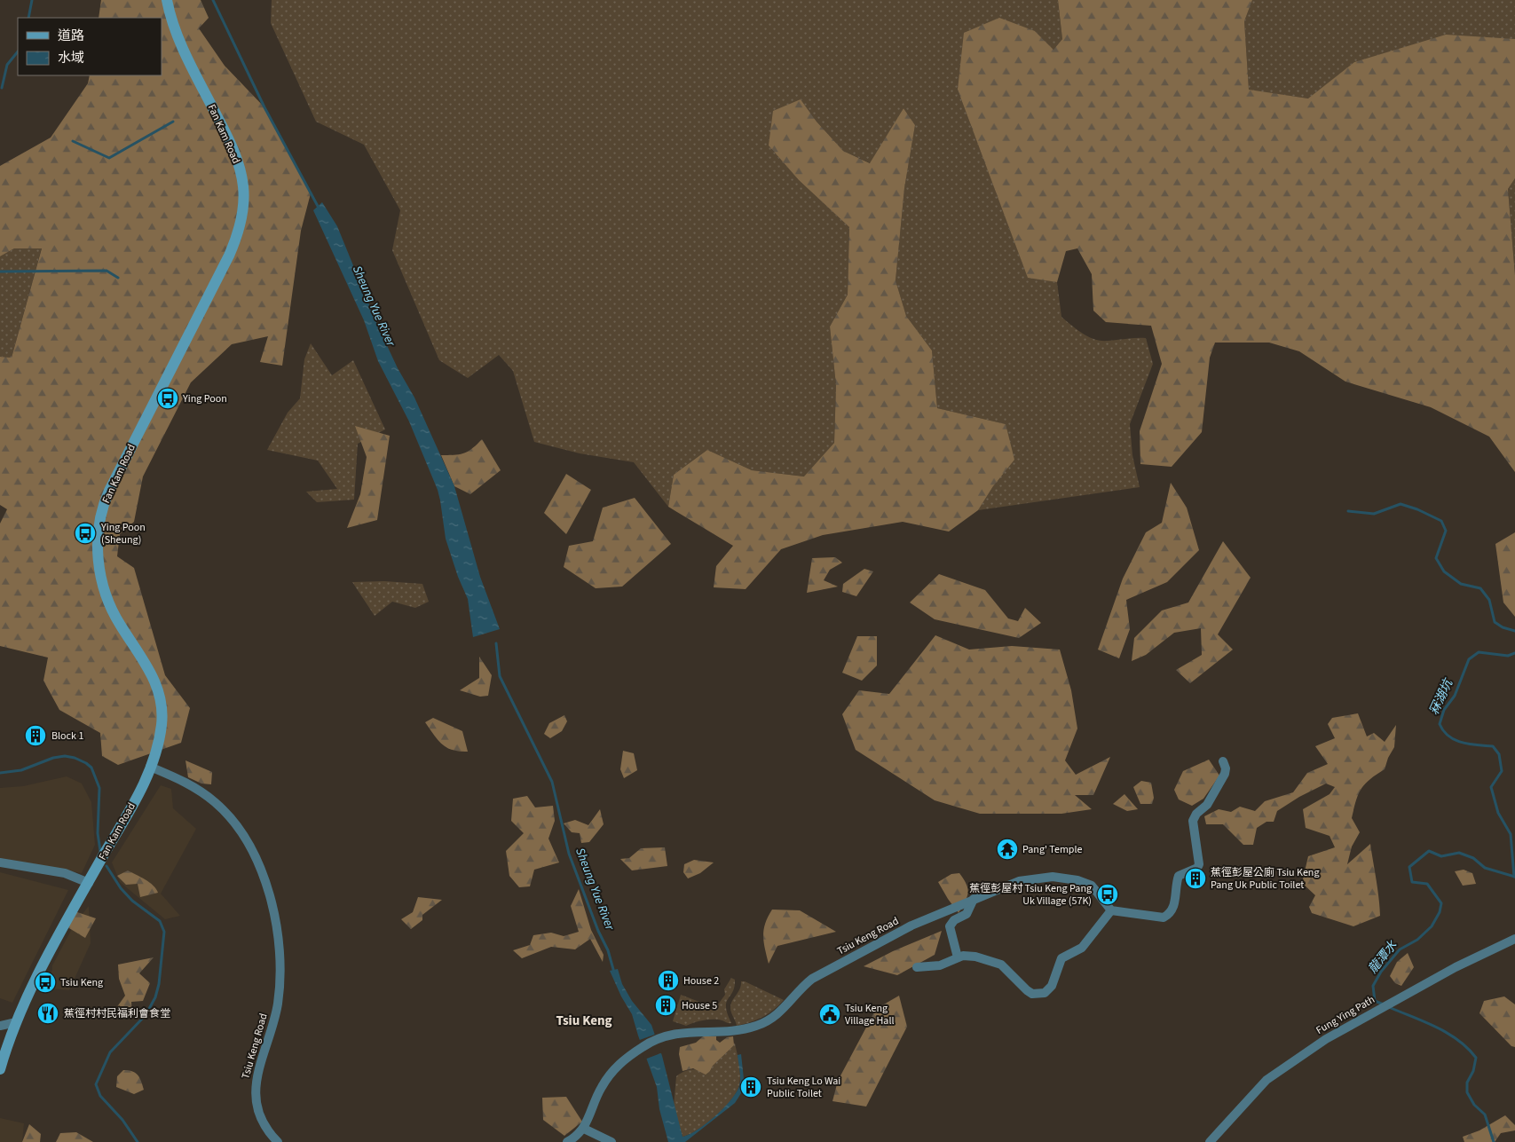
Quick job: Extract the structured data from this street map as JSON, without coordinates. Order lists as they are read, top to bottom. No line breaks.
{"streets":{"main road":["Fan Kam Road"],"street":["Tsiu Keng Road","Fung Ying Path"]},"crossings":[["Fan Kam Road","Tsiu Keng Road"]],"districts":["Tsiu Keng"],"water":["Sheung Yue River","冧湖坑","龍潭水"],"places":{"bus stop":["Ying Poon","Ying Poon (Sheung)","蕉徑彭屋村 Tsiu Keng Pang Uk Village (57K)","Tsiu Keng"],"building":["Block 1","蕉徑彭屋公廁 Tsiu Keng Pang Uk Public Toilet","House 2","House 5","Tsiu Keng Lo Wai Public Toilet"],"temple":["Pang' Temple"],"restaurant":["蕉徑村村民福利會食堂"],"public building":["Tsiu Keng Village Hall"]},"legend":["道路","水域"]}
